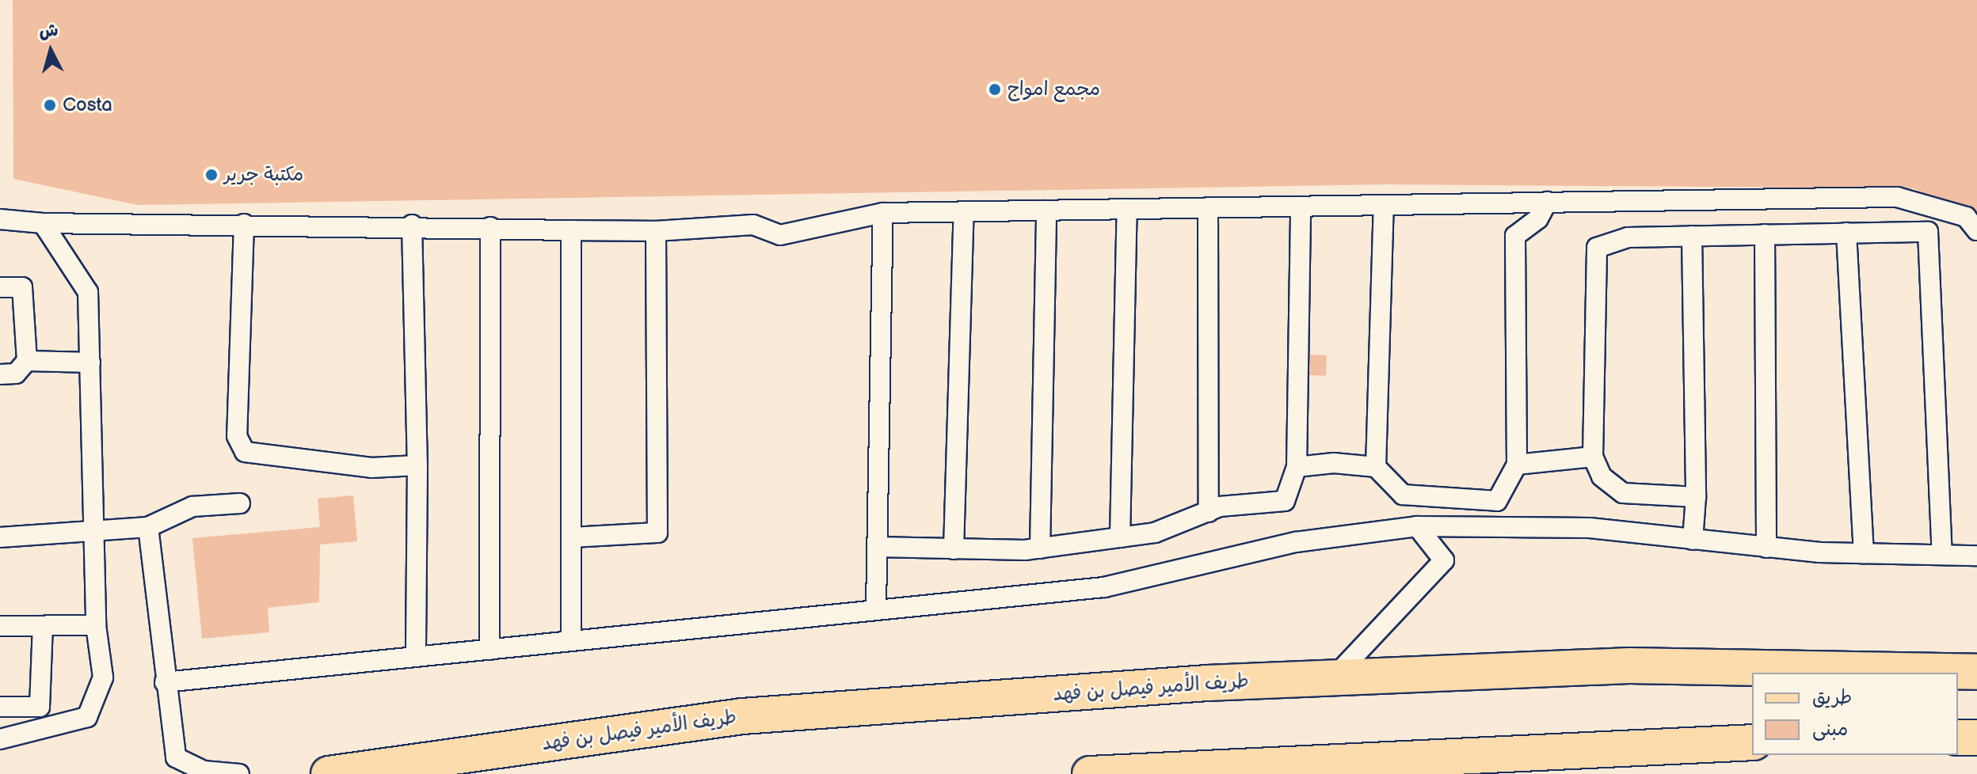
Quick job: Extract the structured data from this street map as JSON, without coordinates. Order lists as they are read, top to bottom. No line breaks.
{"streets":{"main road":["طريف الأمير فيصل بن فهد"]},"places":["مجمع امواج","Costa","مكتبة جرير"],"legend":["طريق","مبنى"],"north":"top"}
